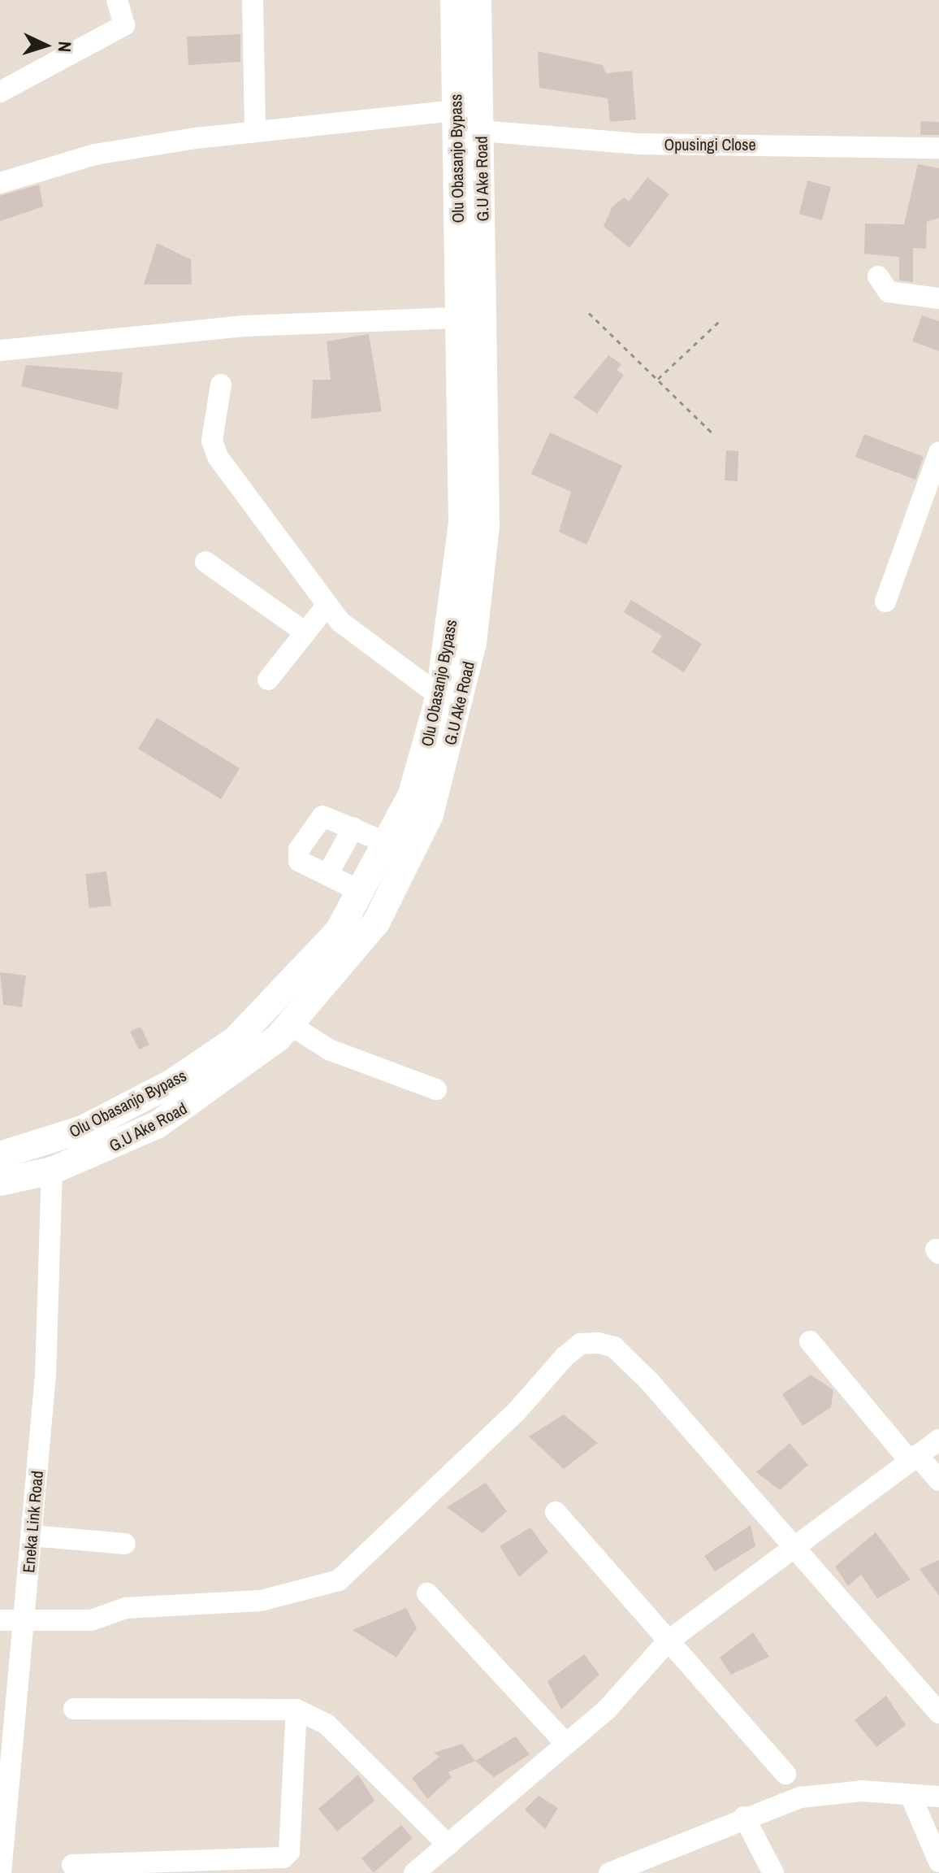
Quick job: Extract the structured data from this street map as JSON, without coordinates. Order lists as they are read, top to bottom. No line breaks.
{"streets":{"main road":["Olu Obasanjo Bypass","G.U Ake Road"],"street":["Opusingi Close","Eneka Link Road"]},"crossings":[["Opusingi Close","G.U Ake Road"],["G.U Ake Road","Eneka Link Road"]],"north":"right"}
